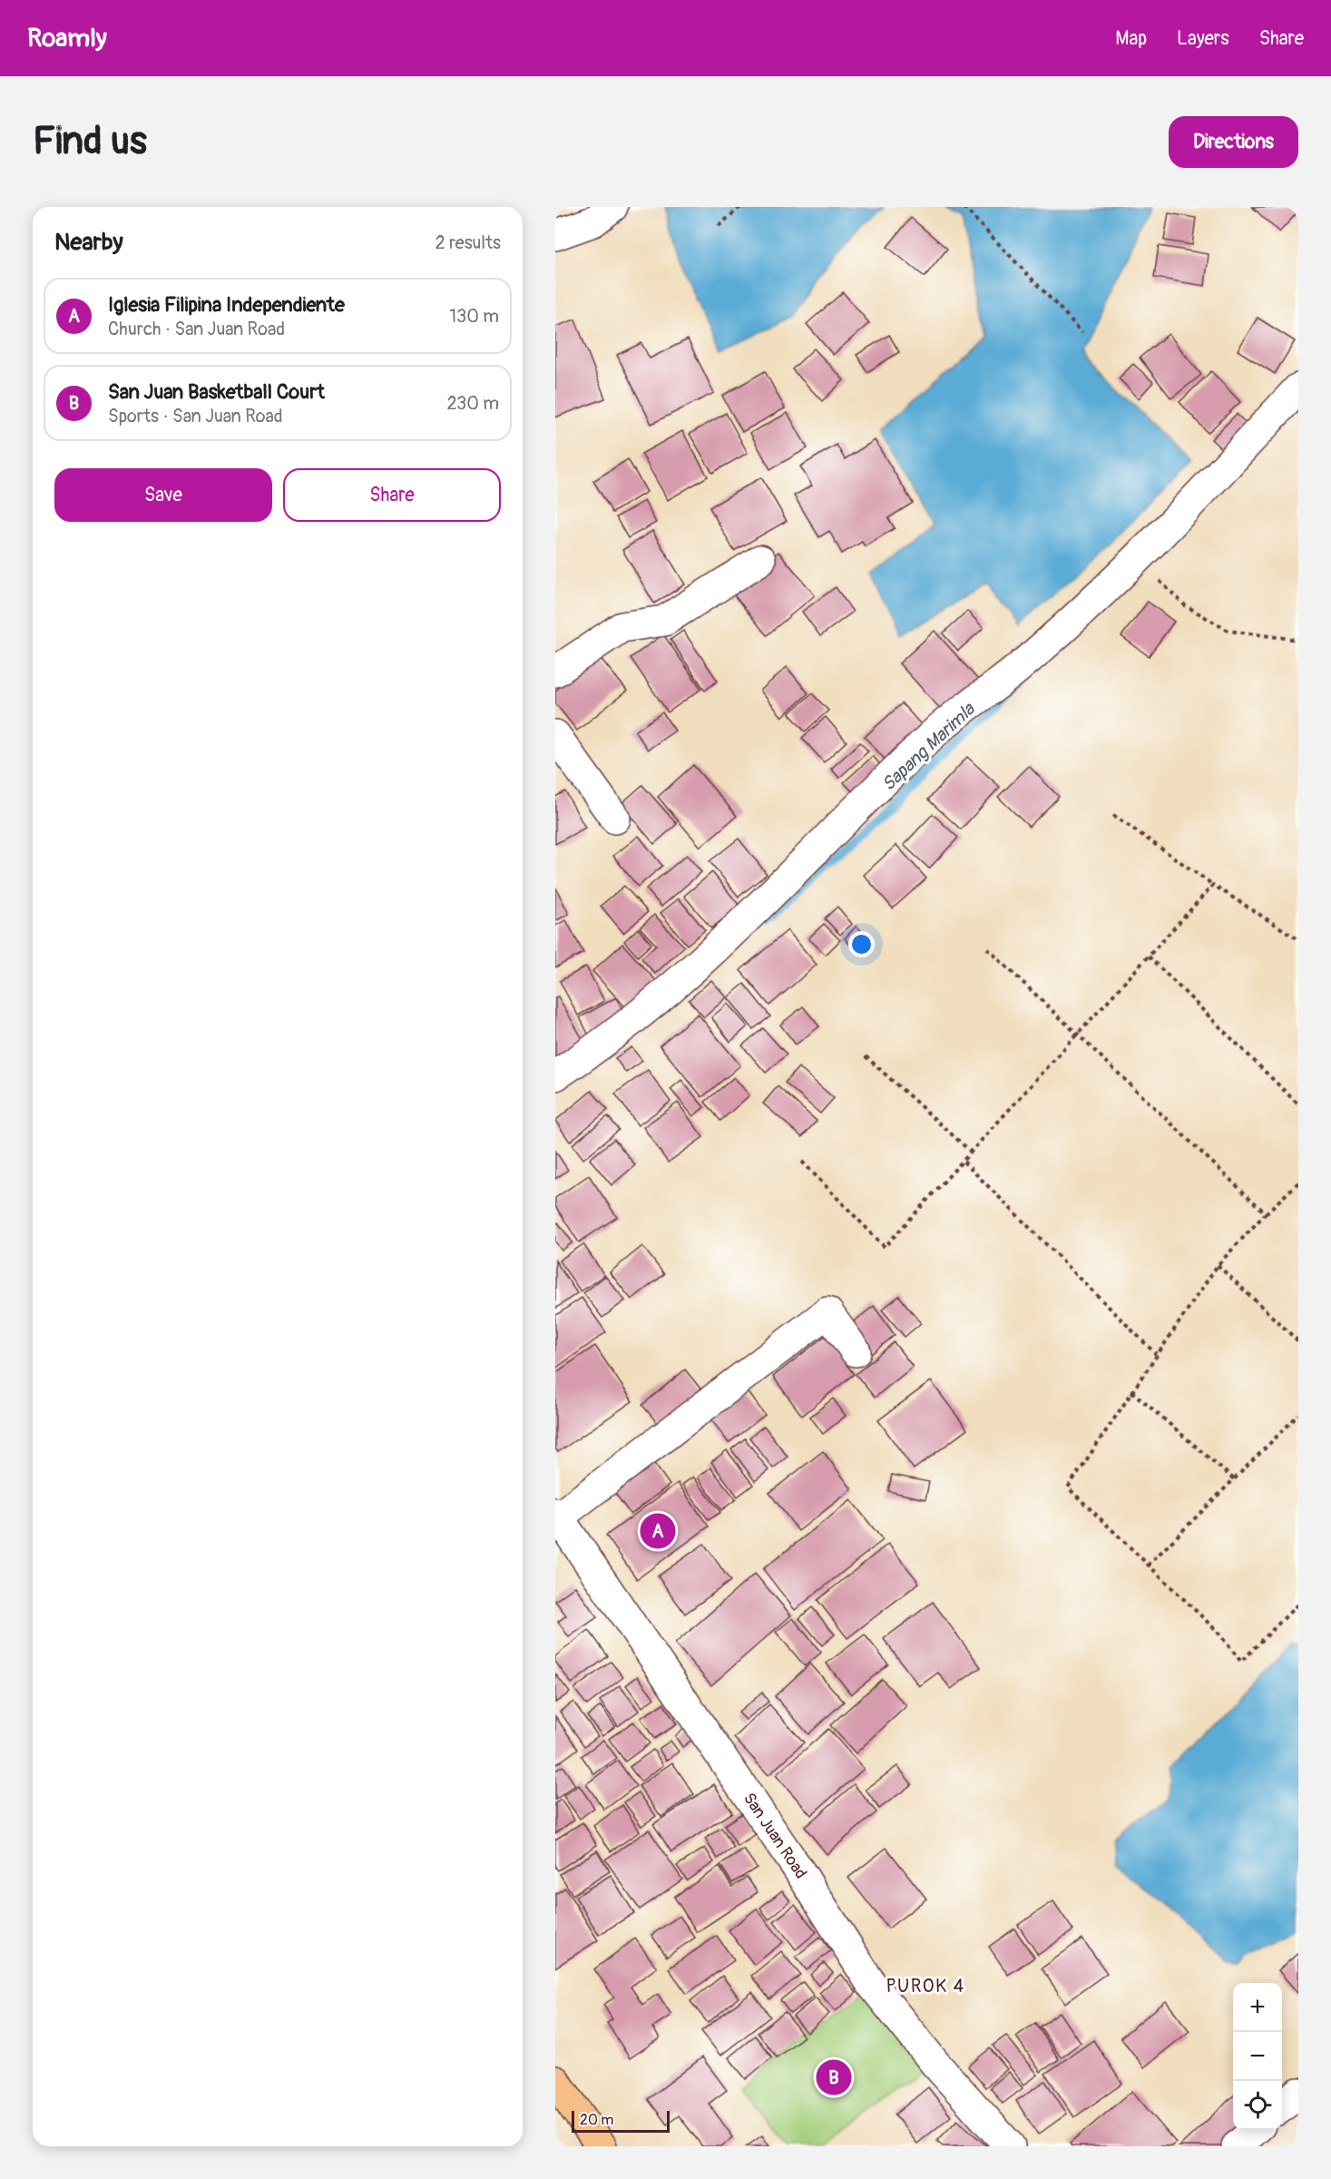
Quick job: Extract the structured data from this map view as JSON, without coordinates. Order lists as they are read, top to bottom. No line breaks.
{"streets":{"street":["San Juan Road"]},"districts":["PUROK 4"],"water":["Sapang Marimla"],"scale_bar":"20 m","page":{"header":"Roamly","nav":["Map","Layers","Share"],"buttons":["Directions",["Save","Share"]],"title":"Find us","heading":["Nearby","2 results"],"list":[{"mark":"A","name":"Iglesia Filipina Independiente","note":"Church · San Juan Road","value":"130 m"},{"mark":"B","name":"San Juan Basketball Court","note":"Sports · San Juan Road","value":"230 m"}],"pins":["A","B"],"map_buttons":["+","−"],"scale":"20 m"}}
